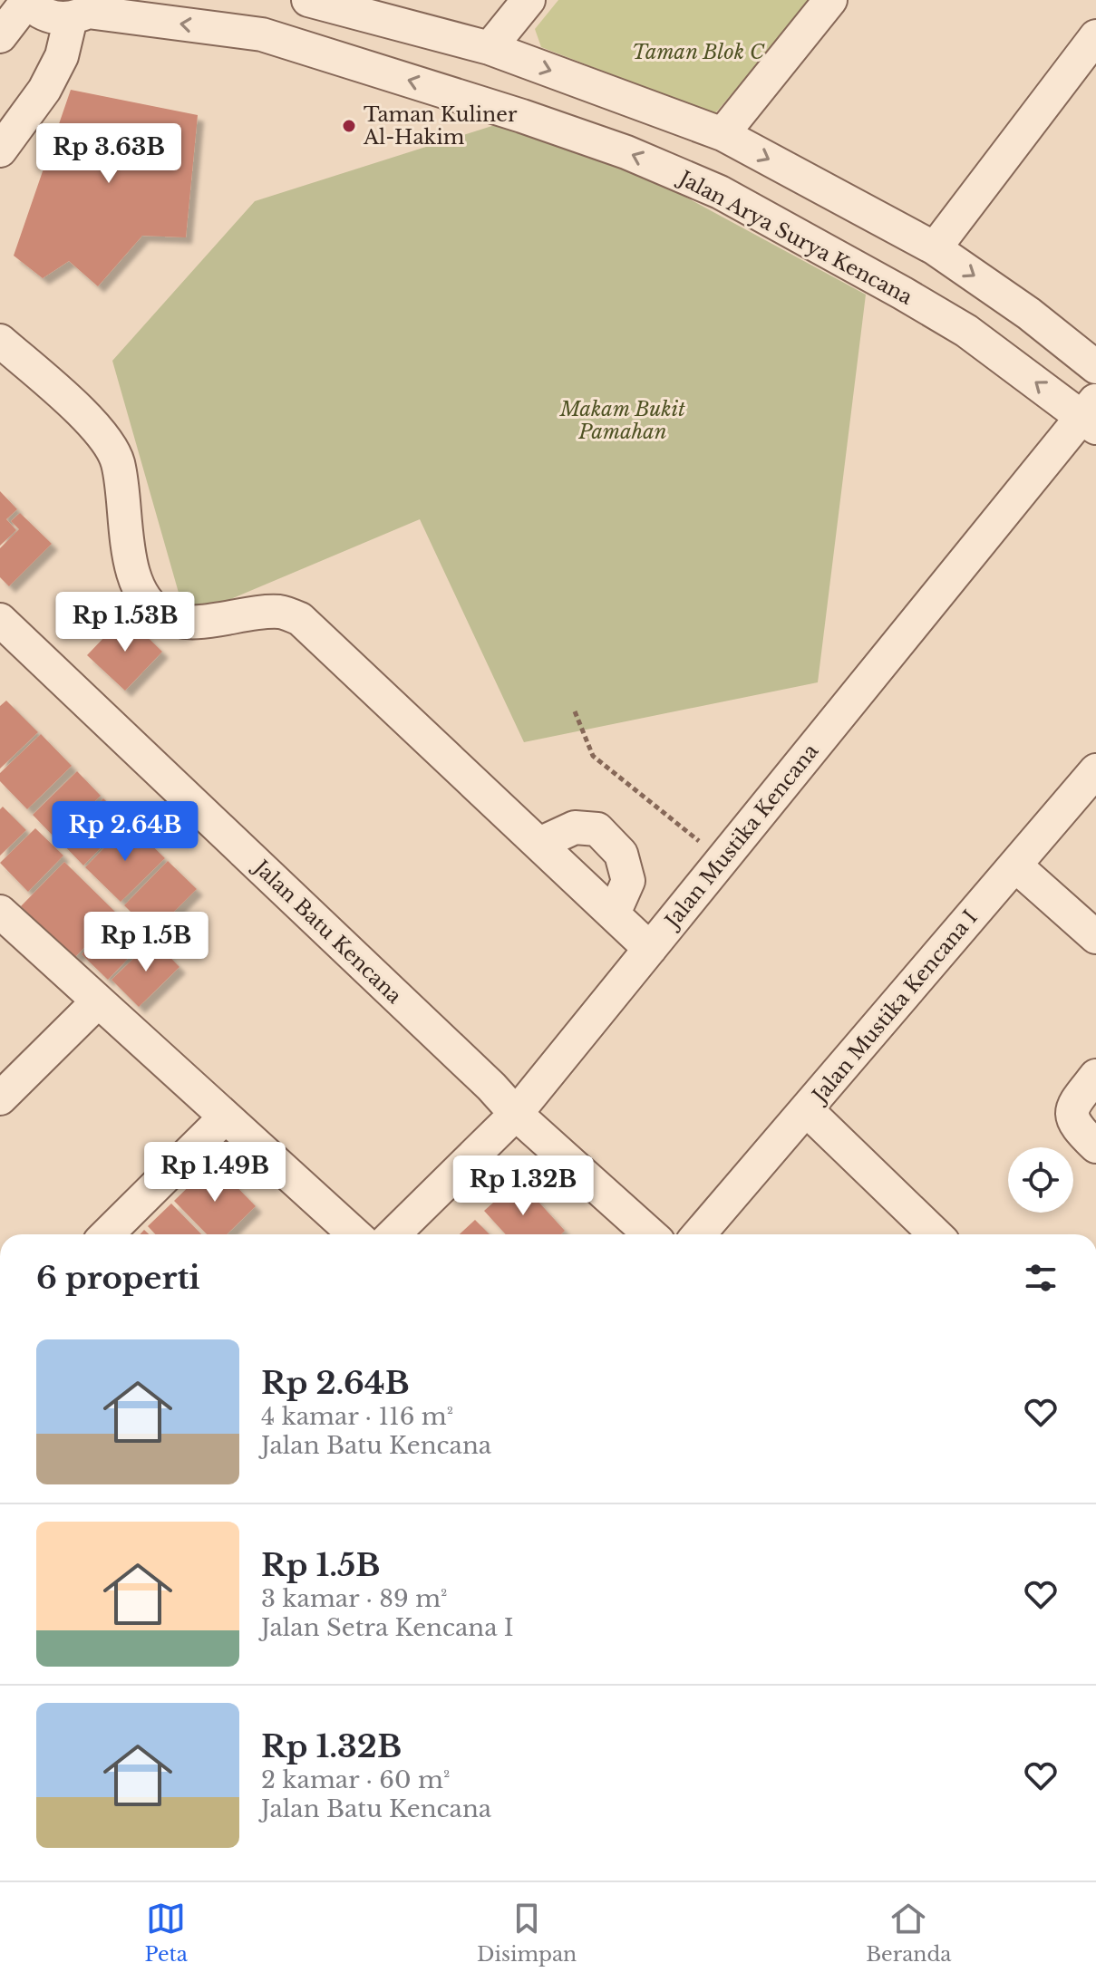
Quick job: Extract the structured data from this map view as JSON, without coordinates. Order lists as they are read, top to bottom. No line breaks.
{"streets":{"street":["Jalan Arya Surya Kencana","Jalan Mustika Kencana","Jalan Batu Kencana","Jalan Mustika Kencana I"]},"crossings":[["Jalan Arya Surya Kencana","Jalan Mustika Kencana"],["Jalan Mustika Kencana","Jalan Batu Kencana"]],"parks":["Taman Blok C","Makam Bukit Pamahan"],"places":["Taman Kuliner Al-Hakim"],"page":{"price":["Rp 3.63B","Rp 1.53B","Rp 2.64B","Rp 1.5B","Rp 1.49B","Rp 1.32B"],"heading":"6 properti","list":[{"name":"Rp 2.64B","note":"4 kamar · 116 m² · Jalan Batu Kencana"},{"name":"Rp 1.5B","note":"3 kamar · 89 m² · Jalan Setra Kencana I"},{"name":"Rp 1.32B","note":"2 kamar · 60 m² · Jalan Batu Kencana"}],"tabs":["Peta","Disimpan","Beranda"]}}
